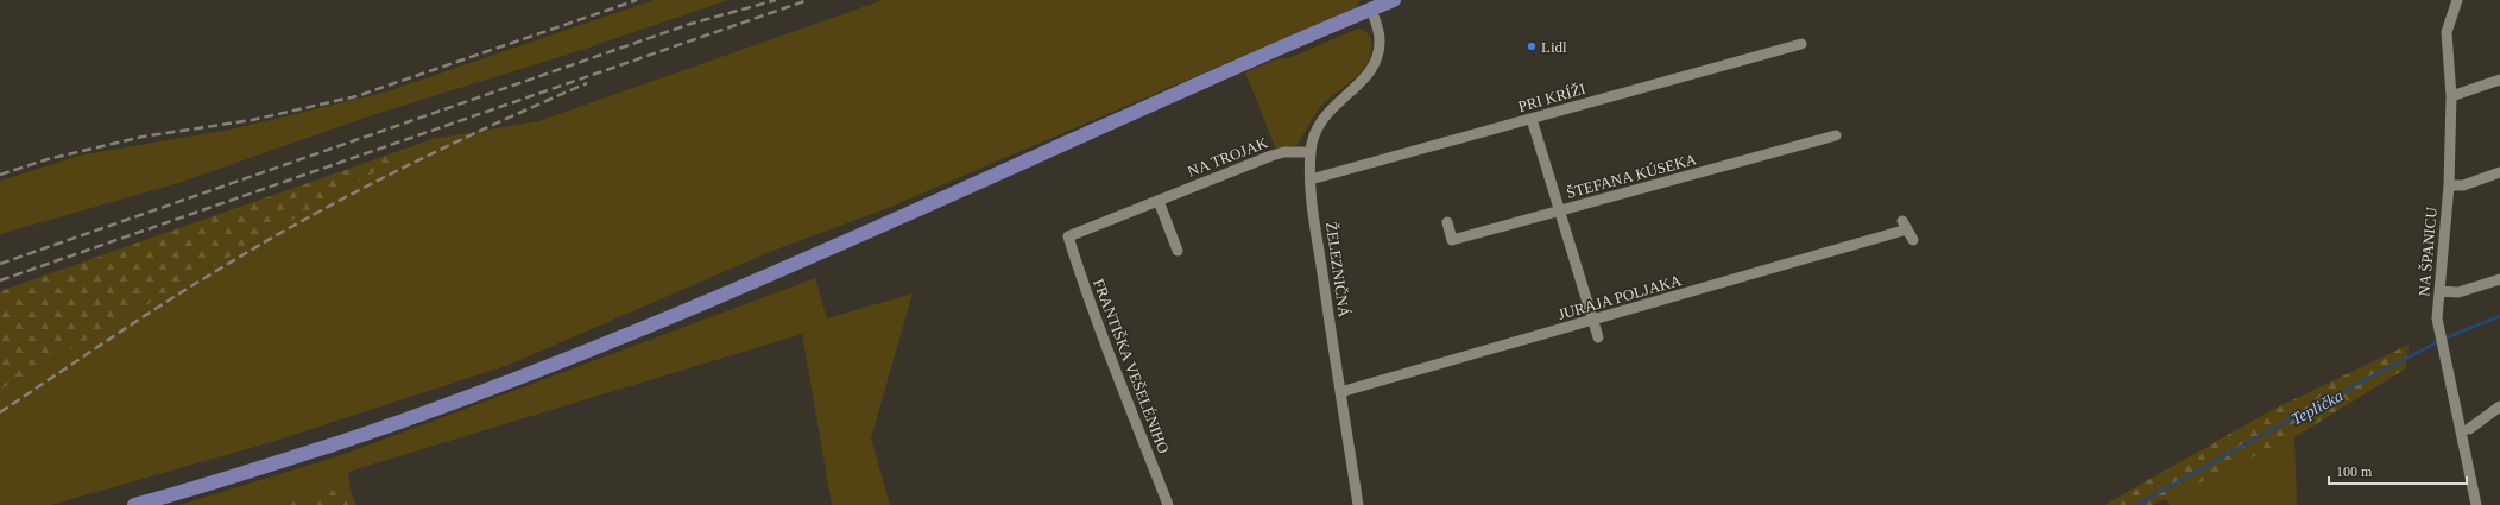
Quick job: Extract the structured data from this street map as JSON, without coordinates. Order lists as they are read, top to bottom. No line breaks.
{"streets":{"street":["PRI KRÍŽI","NA TROJAK","ŠTEFANA KÚSEKA","NA ŠPANICU","ŽELEZNIČNÁ","JURAJA POLJAKA","FRANTIŠKA VEŠELÉNIHO"]},"crossings":[["PRI KRÍŽI","ŽELEZNIČNÁ"],["NA TROJAK","ŽELEZNIČNÁ"],["NA TROJAK","FRANTIŠKA VEŠELÉNIHO"],["ŽELEZNIČNÁ","JURAJA POLJAKA"]],"water":["Teplička"],"places":["Lidl"],"scale_bar":"100 m"}
